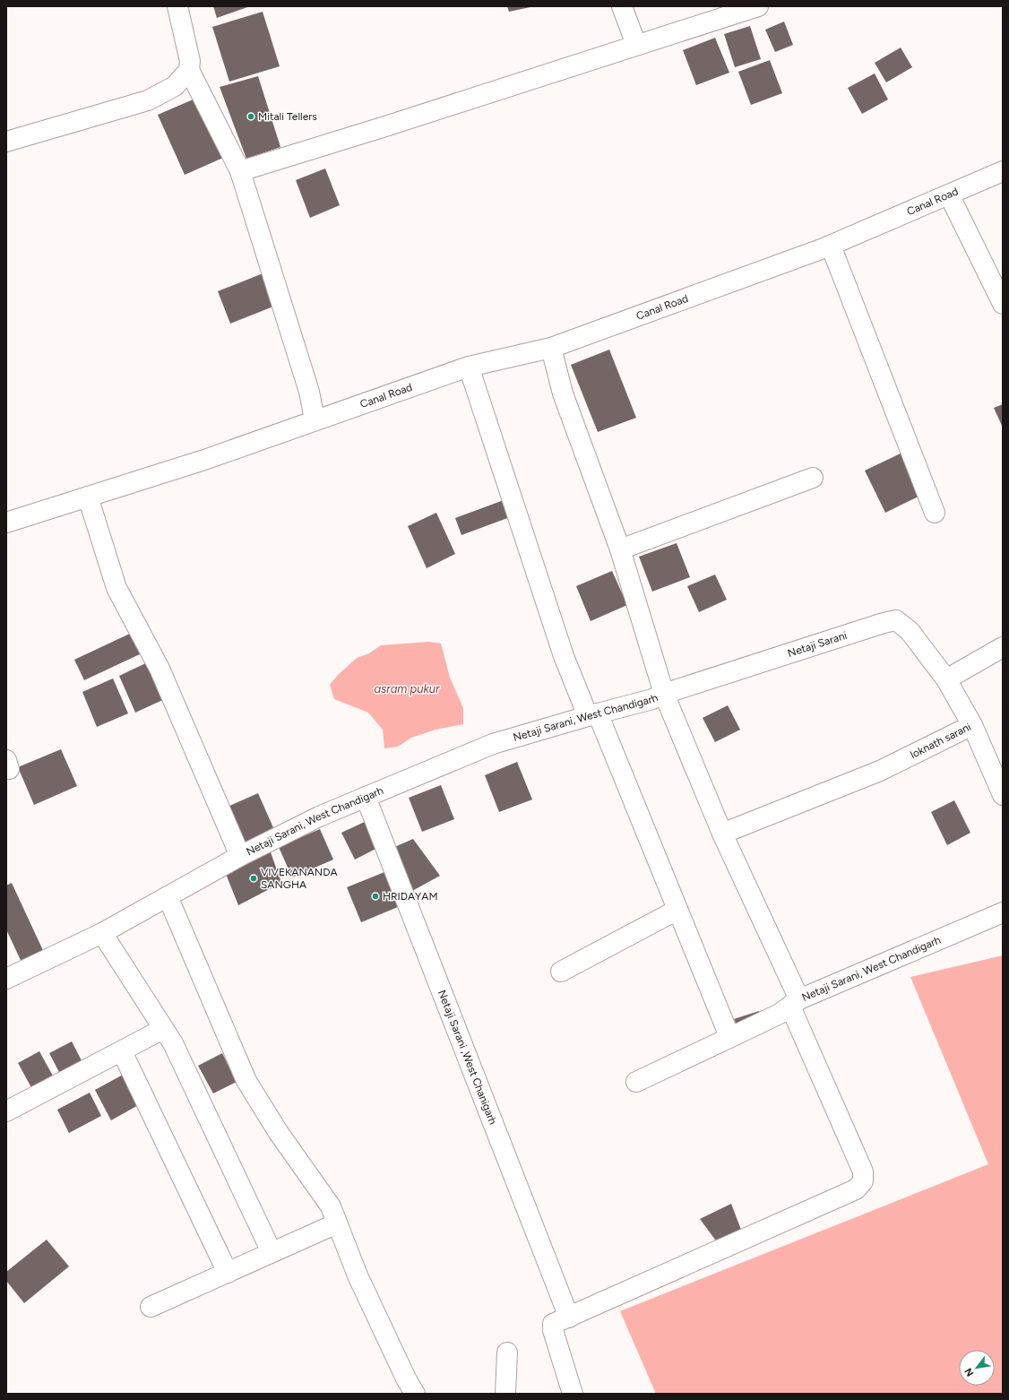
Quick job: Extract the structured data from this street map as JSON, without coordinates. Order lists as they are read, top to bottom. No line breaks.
{"streets":{"street":["Canal Road","Netaji Sarani","Netaji Sarani, West Chandigarh","loknath sarani","Netaji Sarani ,West Chanigarh"]},"crossings":[["Netaji Sarani","Netaji Sarani, West Chandigarh"],["Netaji Sarani","loknath sarani"],["Netaji Sarani, West Chandigarh","loknath sarani"],["Netaji Sarani, West Chandigarh","Netaji Sarani ,West Chanigarh"]],"water":["asram pukur"],"places":["Mitali Tellers","VIVEKANANDA SANGHA","HRIDAYAM"],"north":"bottom left"}
